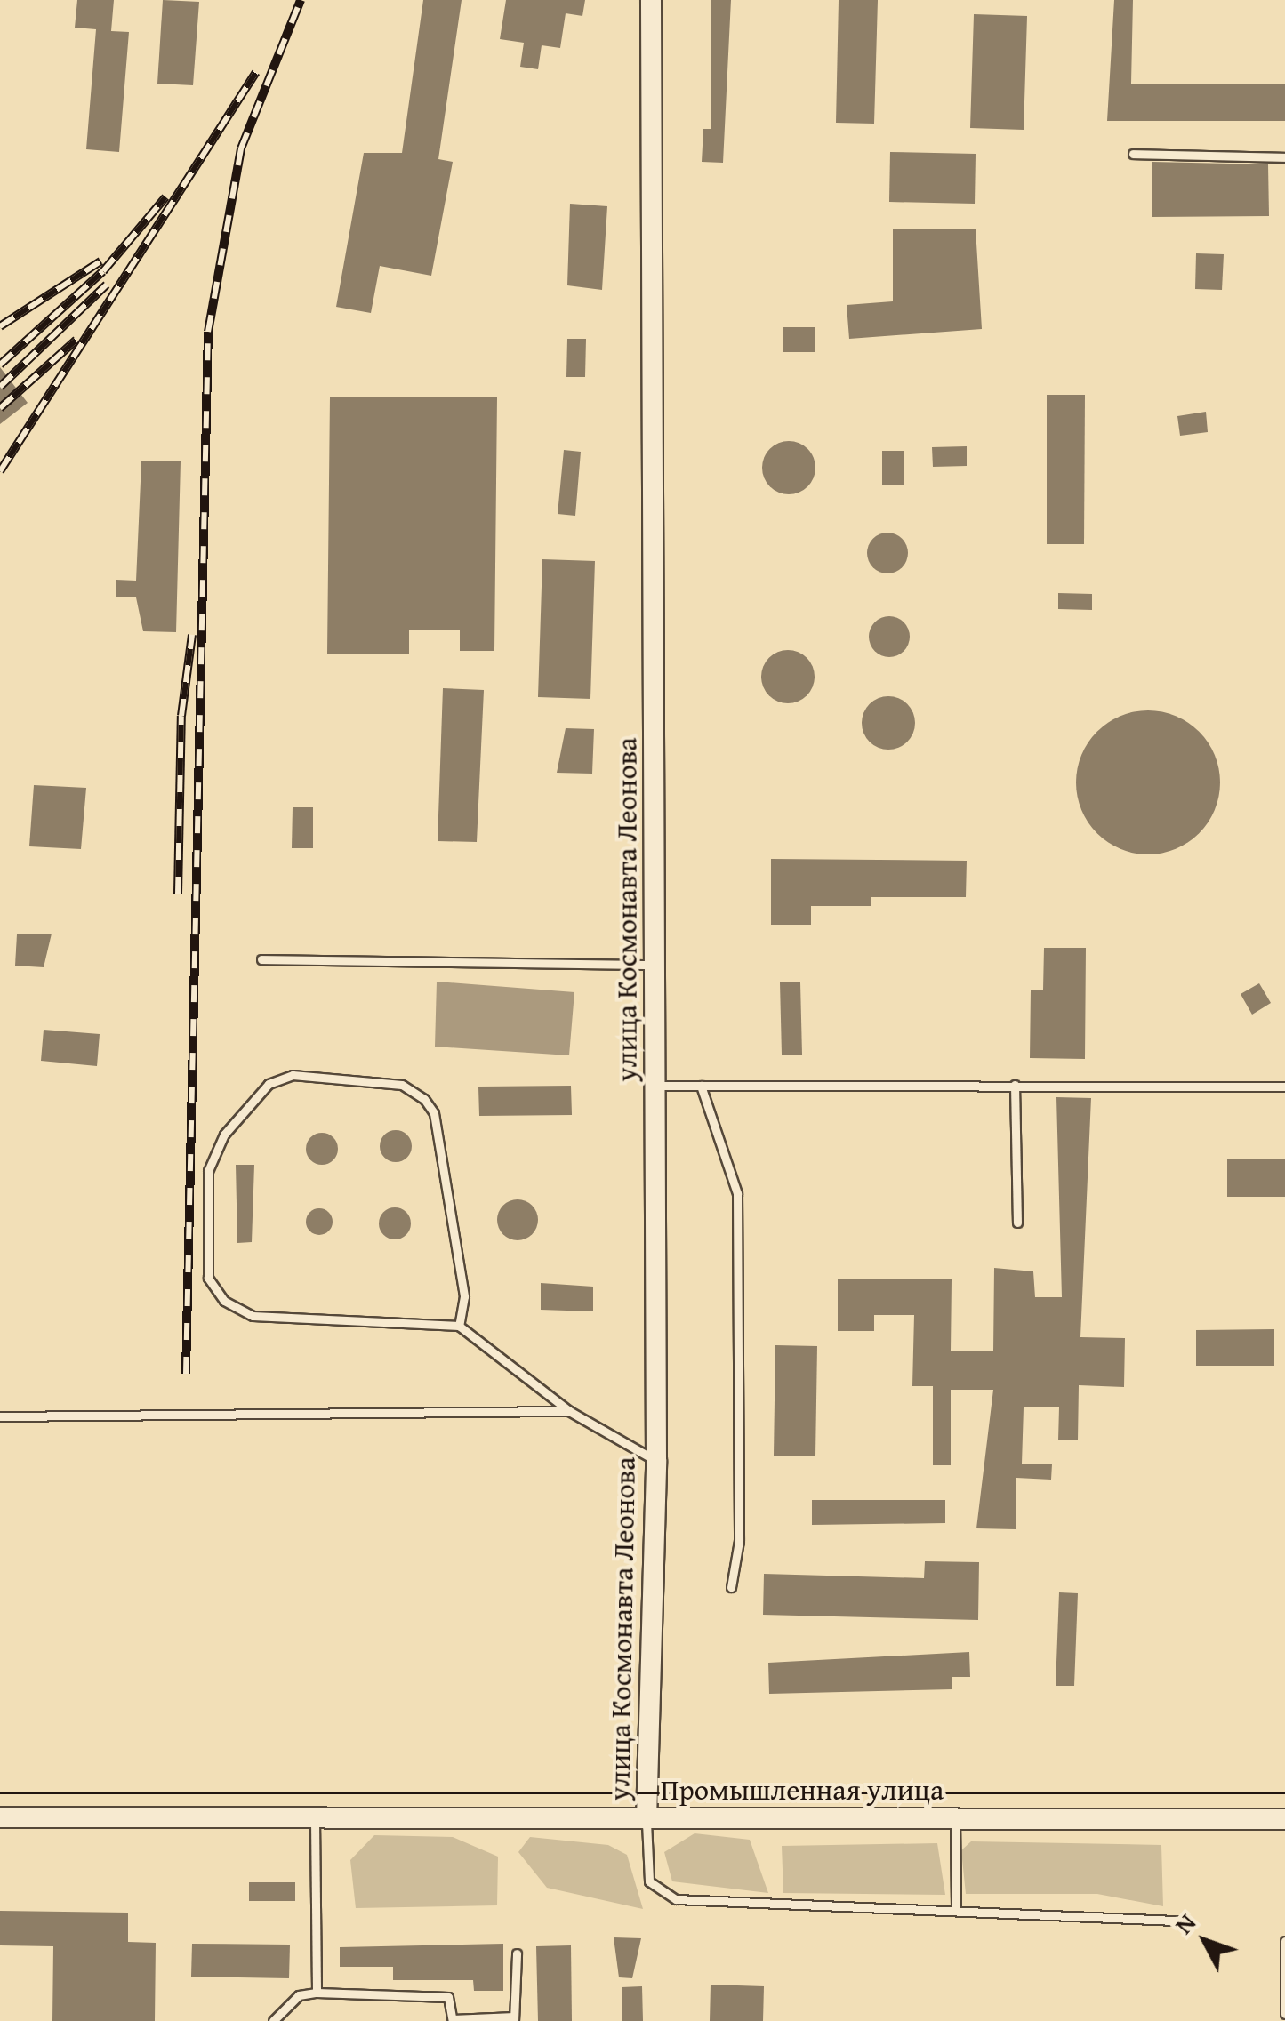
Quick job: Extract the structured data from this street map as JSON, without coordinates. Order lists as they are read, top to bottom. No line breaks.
{"streets":{"street":["улица Космонавта Леонова","Промышленная улица"]},"crossings":[["улица Космонавта Леонова","Промышленная улица"]],"north":"top left"}
